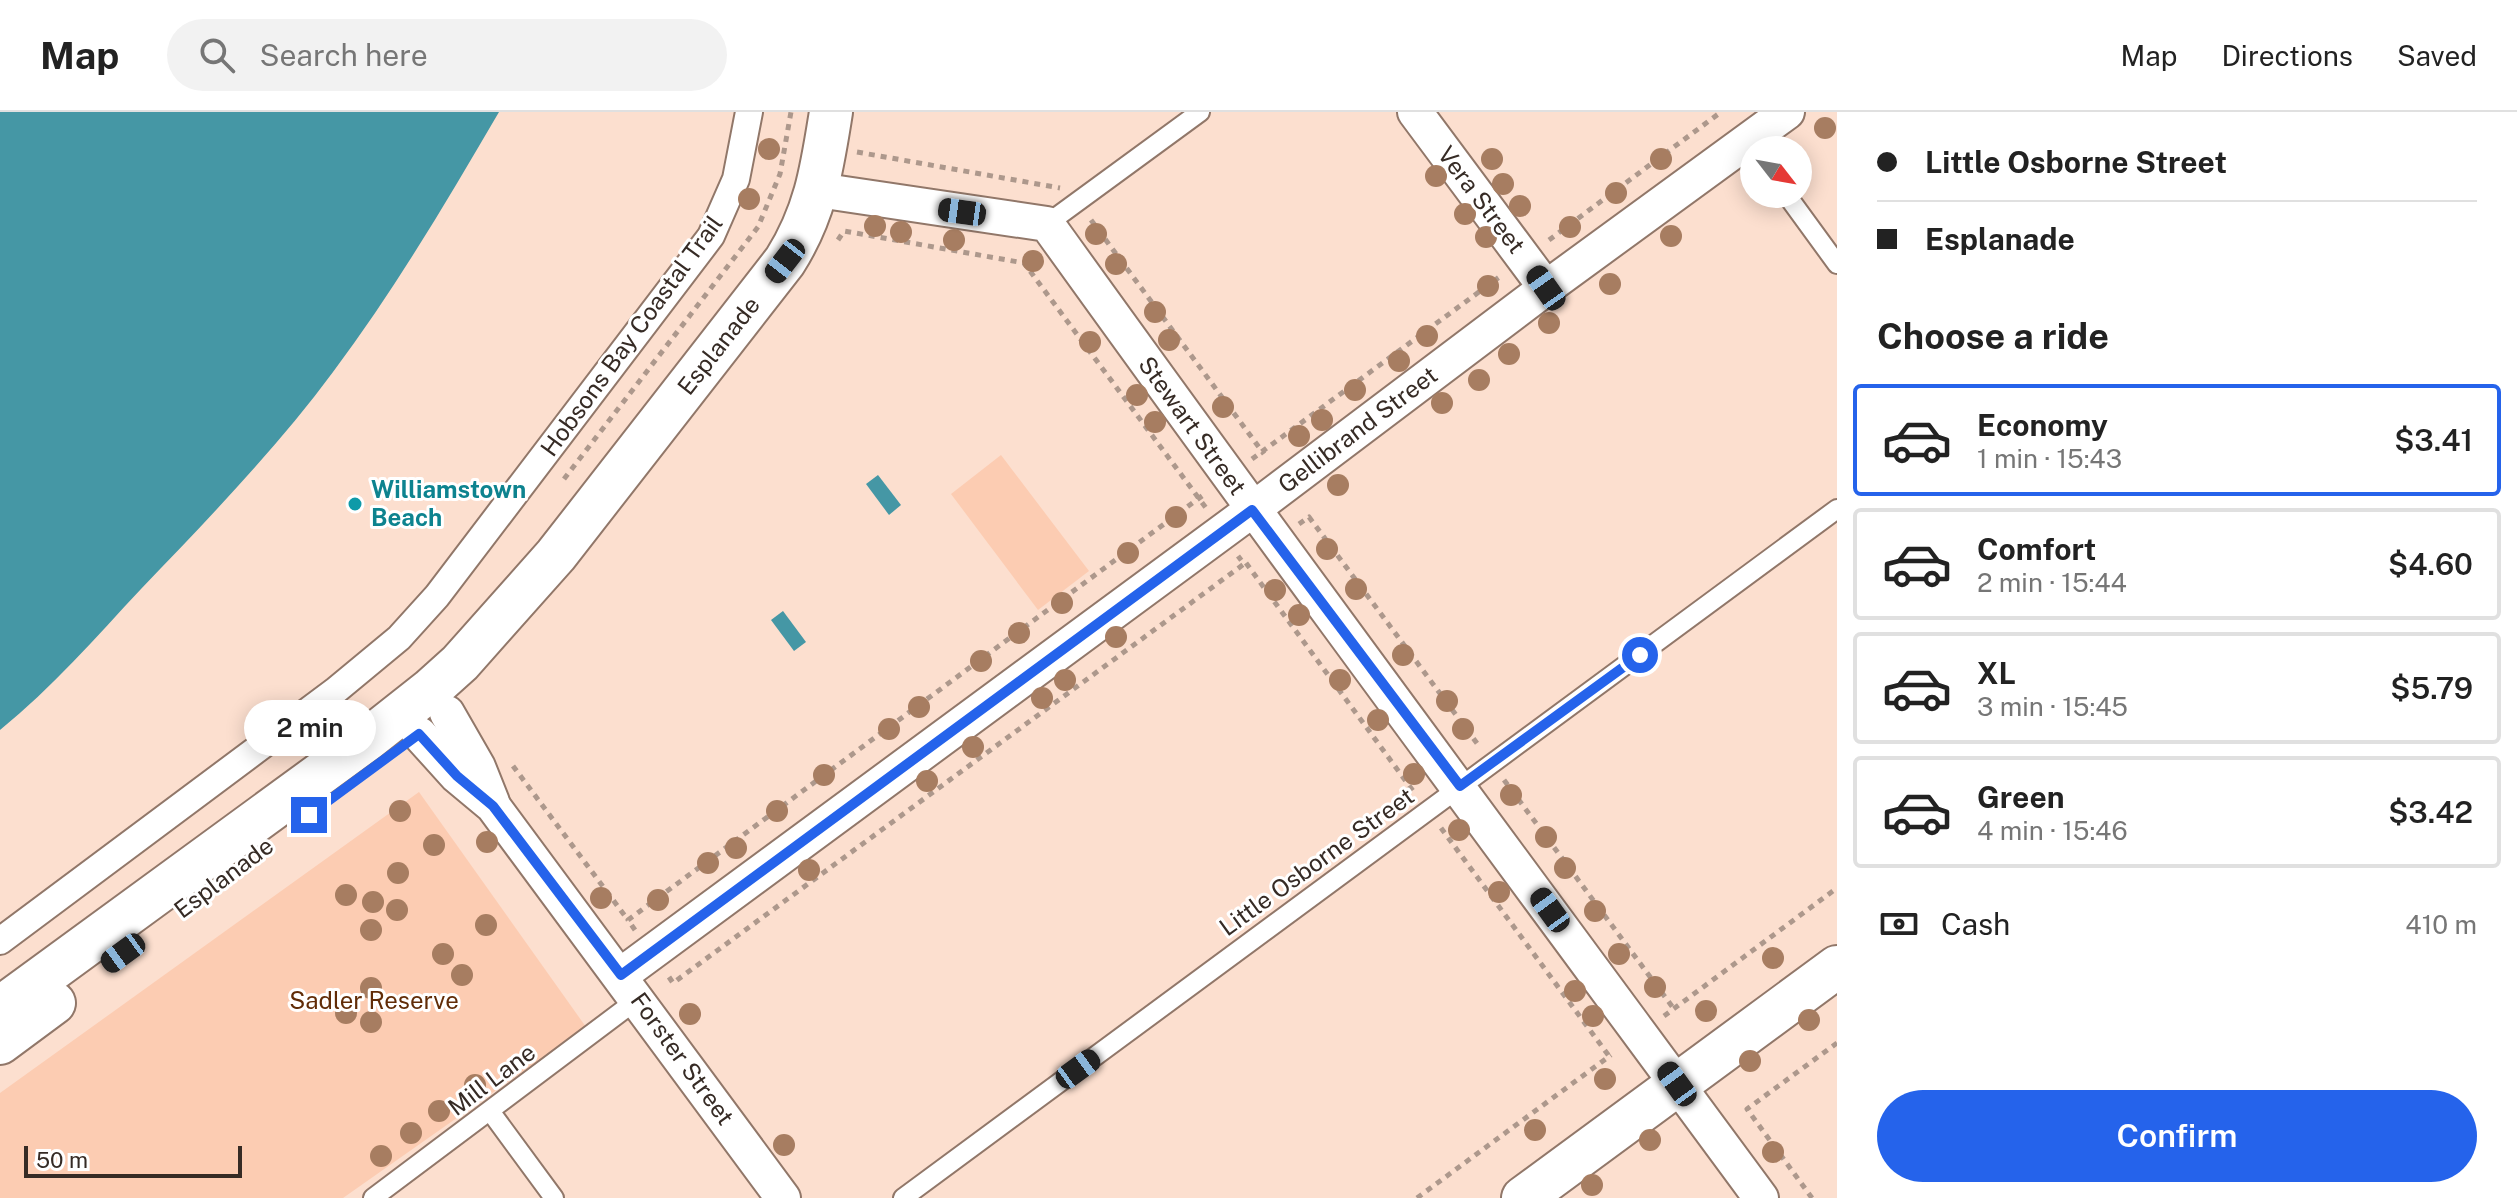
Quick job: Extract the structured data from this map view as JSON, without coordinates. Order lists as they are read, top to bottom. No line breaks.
{"streets":{"street":["Vera Street","Hobsons Bay Coastal Trail","Esplanade","Stewart Street","Gellibrand Street","Forster Street"],"lane":["Little Osborne Street","Mill Lane"]},"crossings":[["Vera Street","Gellibrand Street"],["Esplanade","Forster Street"],["Stewart Street","Gellibrand Street"],["Stewart Street","Little Osborne Street"],["Gellibrand Street","Forster Street"],["Gellibrand Street","Mill Lane"],["Forster Street","Mill Lane"]],"parks":["Sadler Reserve"],"places":["Williamstown Beach"],"scale_bar":"50 m","north":"bottom right","page":{"header":"Map","search":"Search here","nav":["Map","Directions","Saved"],"banner":["Little Osborne Street","Esplanade"],"heading":"Choose a ride","list":[{"name":"Economy","note":"1 min · 15:43","value":"$3.41"},{"name":"Comfort","note":"2 min · 15:44","value":"$4.60"},{"name":"XL","note":"3 min · 15:45","value":"$5.79"},{"name":"Green","note":"4 min · 15:46","value":"$3.42"}],"bubble":"2 min","pay":["Cash","410 m"],"buttons":"Confirm","scale":"50 m"}}
